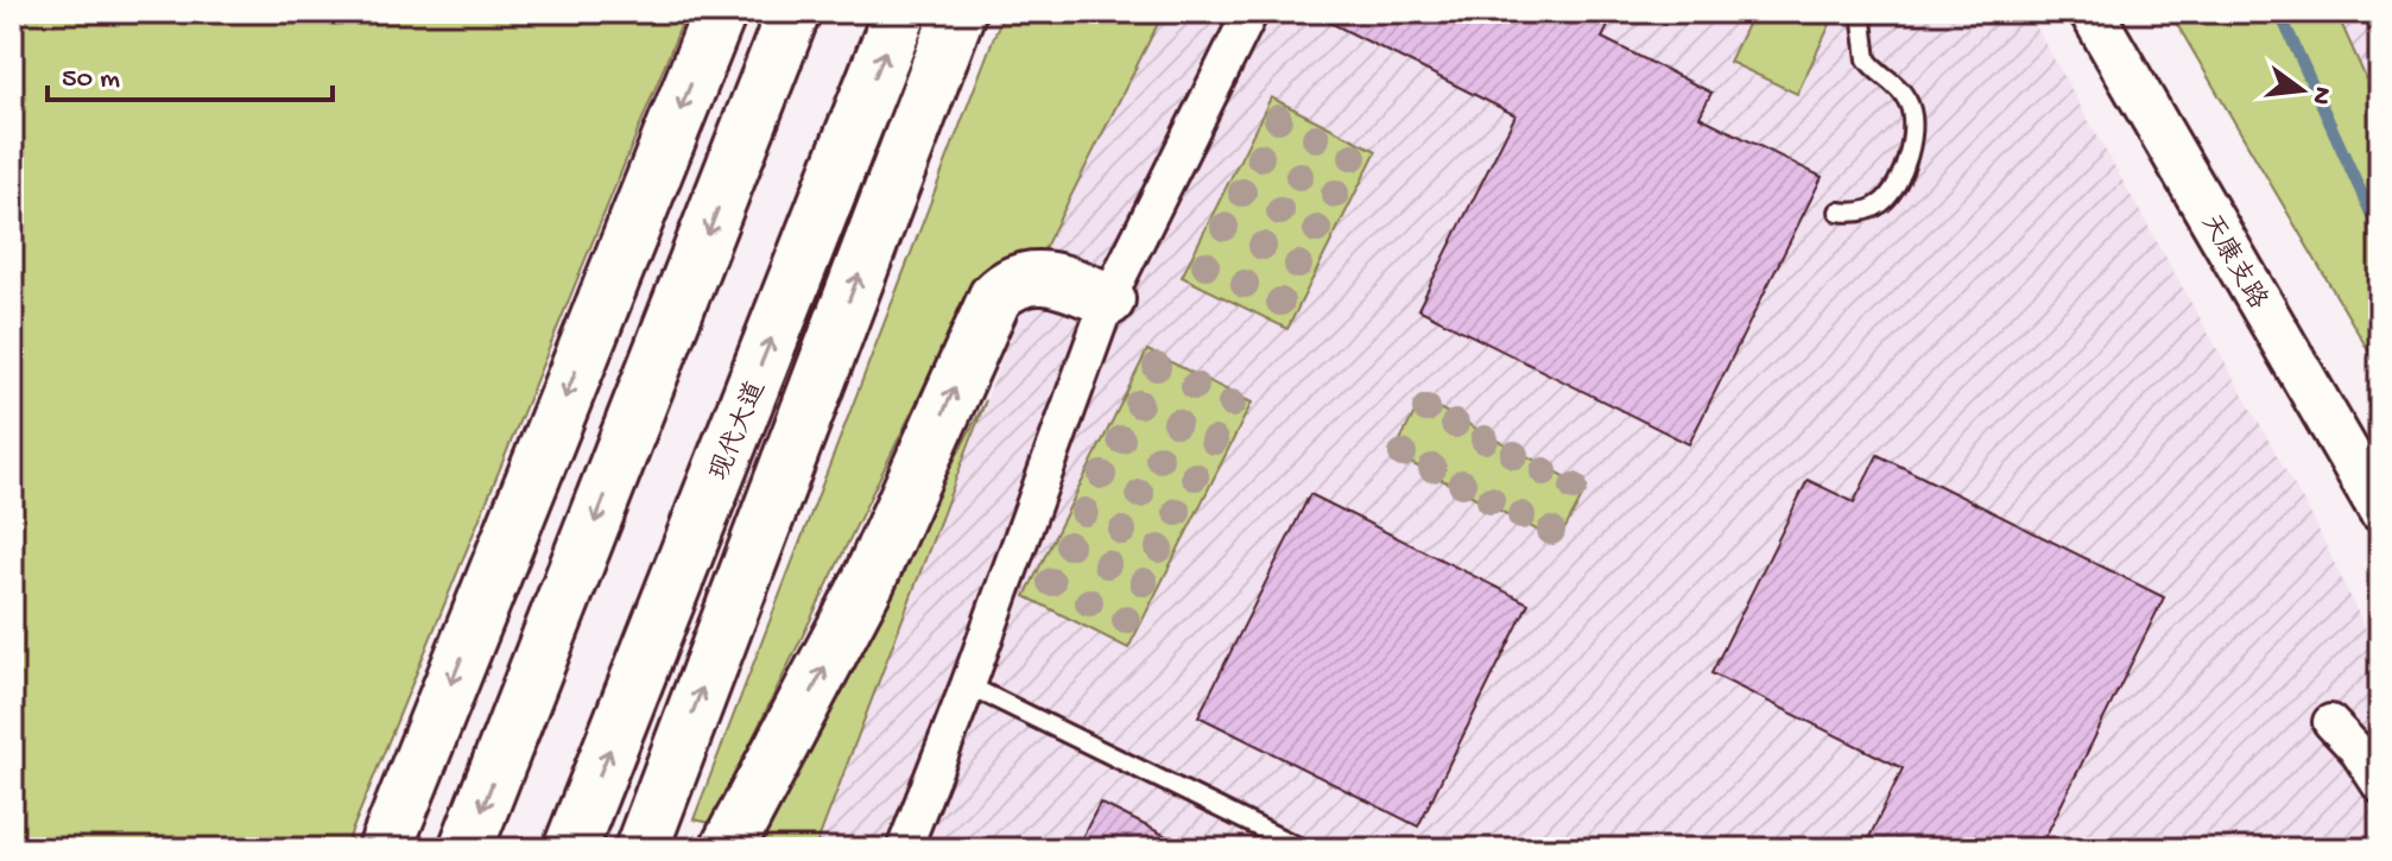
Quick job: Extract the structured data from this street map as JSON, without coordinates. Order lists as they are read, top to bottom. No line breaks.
{"streets":{"highway":["现代大道"],"street":["天康支路"]},"scale_bar":"50 m","north":"right"}
